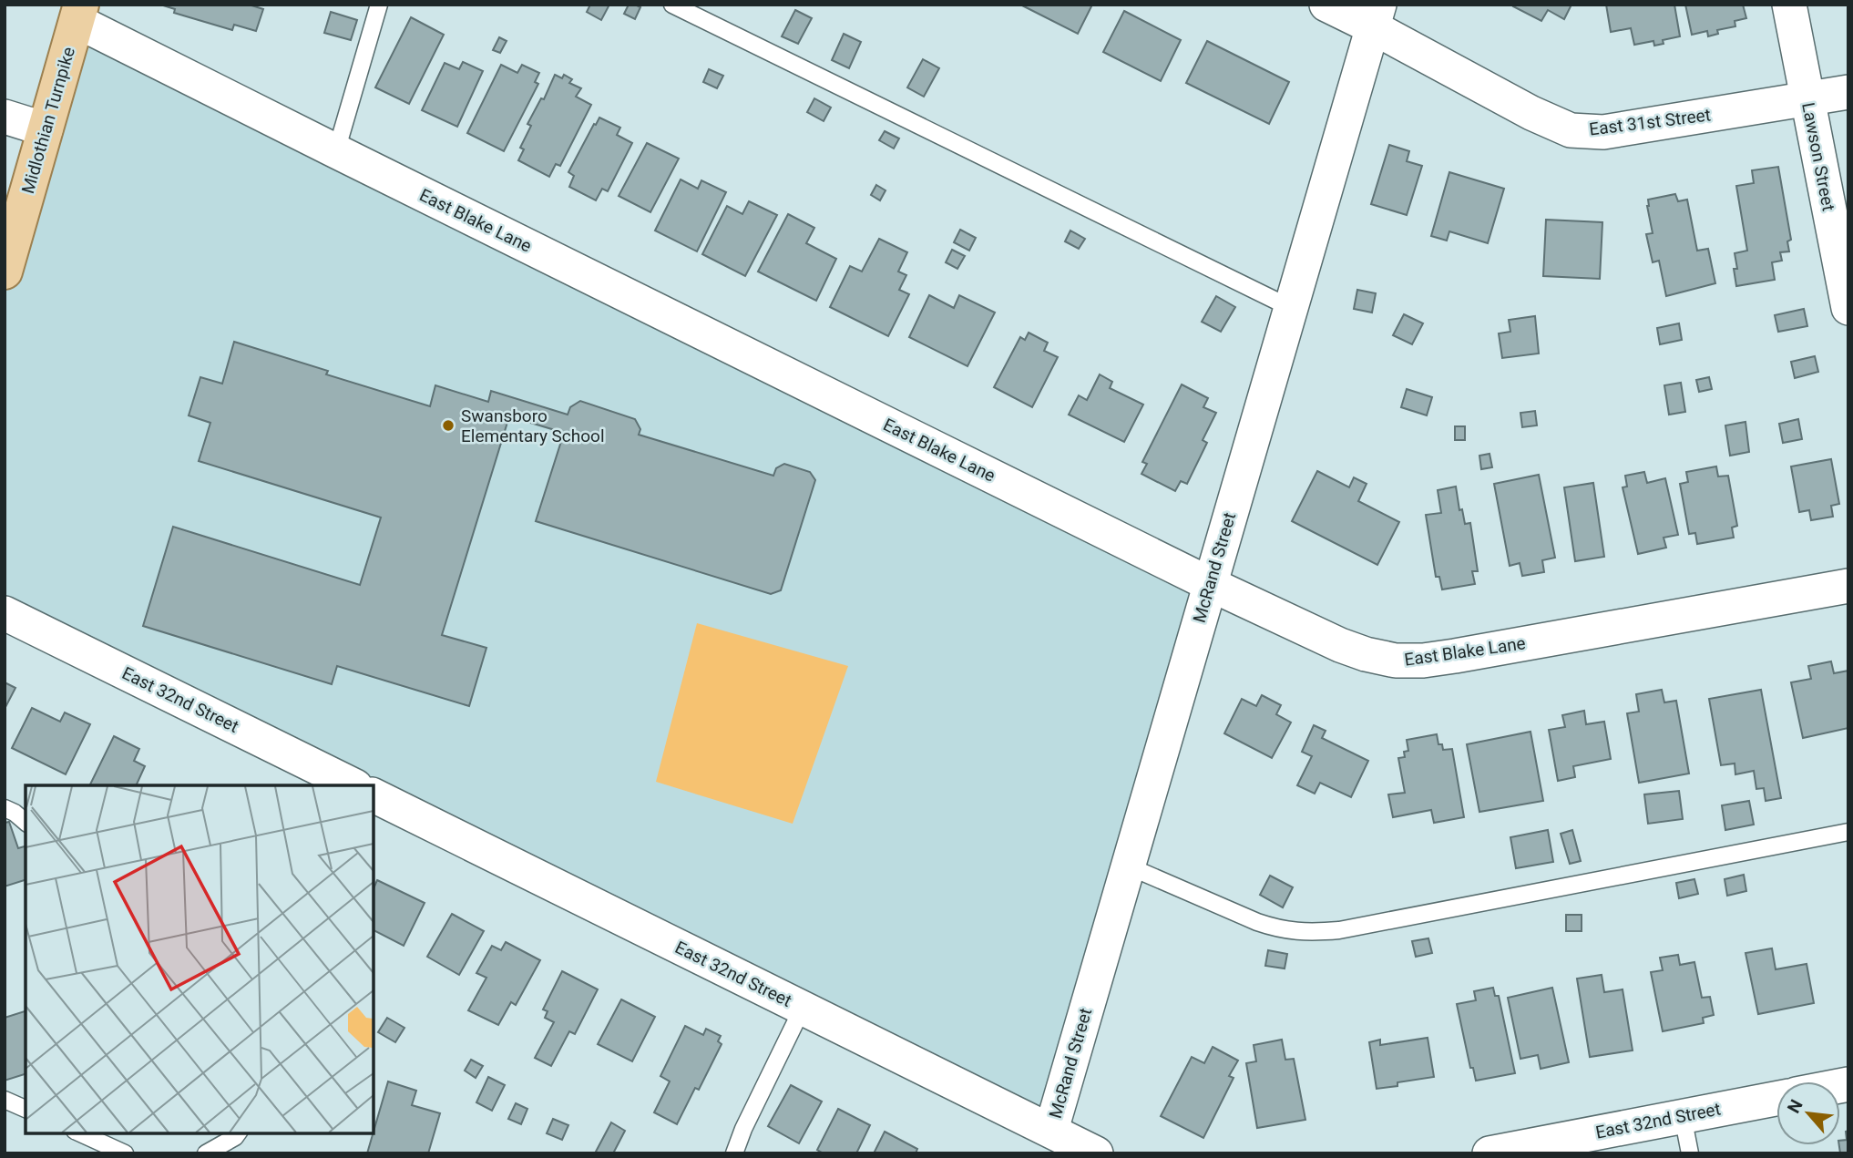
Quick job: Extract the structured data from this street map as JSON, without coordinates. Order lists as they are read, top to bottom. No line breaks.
{"streets":{"main road":["Midlothian Turnpike"],"street":["East 31st Street","Lawson Street","East Blake Lane","McRand Street","East 32nd Street"]},"crossings":[["Midlothian Turnpike","East Blake Lane"],["East 31st Street","Lawson Street"],["East 31st Street","McRand Street"],["East Blake Lane","McRand Street"],["McRand Street","East 32nd Street"]],"places":["Swansboro Elementary School"],"north":"top left"}
